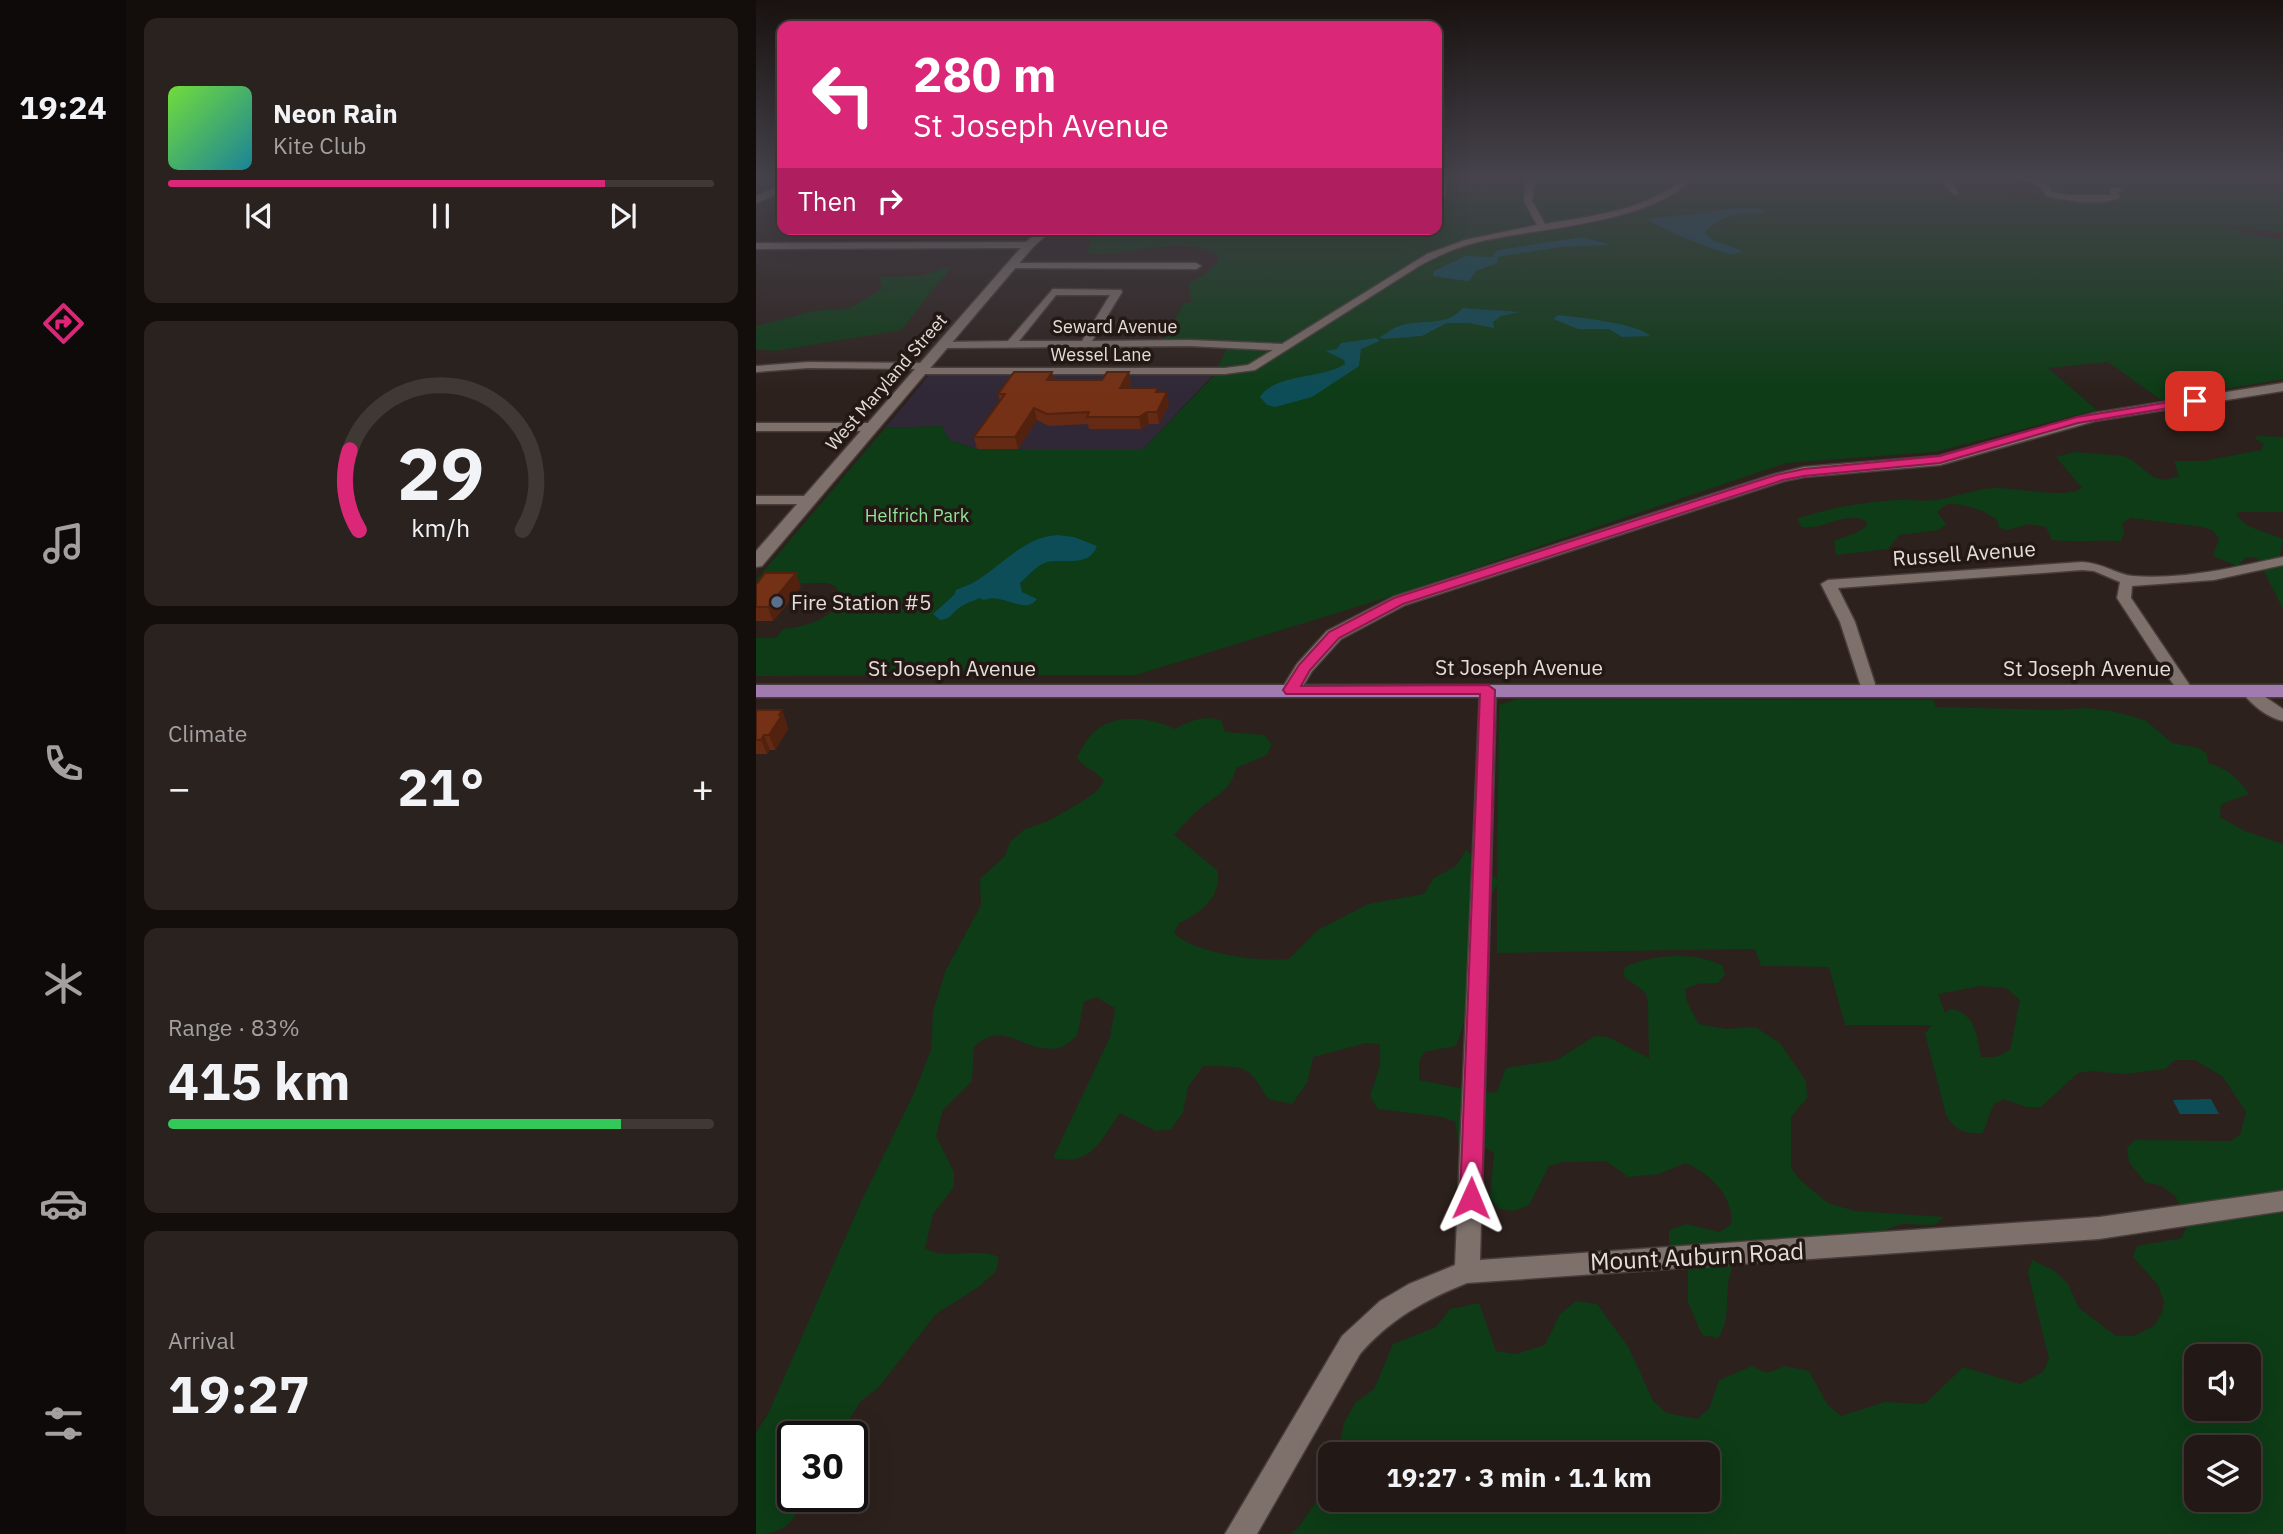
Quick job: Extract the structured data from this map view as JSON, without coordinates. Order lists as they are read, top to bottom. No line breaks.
{"streets":{"main road":["St Joseph Avenue"],"street":["Seward Avenue","Wessel Lane","West Maryland Street","Russell Avenue","Mount Auburn Road"]},"crossings":[["Seward Avenue","Wessel Lane"],["Seward Avenue","West Maryland Street"],["Wessel Lane","West Maryland Street"],["Russell Avenue","St Joseph Avenue"]],"parks":["Helfrich Park"],"places":["Fire Station #5"],"page":{"tabs":"19:24","turn":["280 m","St Joseph Avenue"],"song":["Neon Rain","Kite Club"],"then":"Then","tile":["Climate",["Range · 83%","415 km"],["Arrival","19:27"]],"heat":["−","21°","+"],"limit":"30","trip":"19:27 · 3 min · 1.1 km","gauge":["29","km/h"]}}
